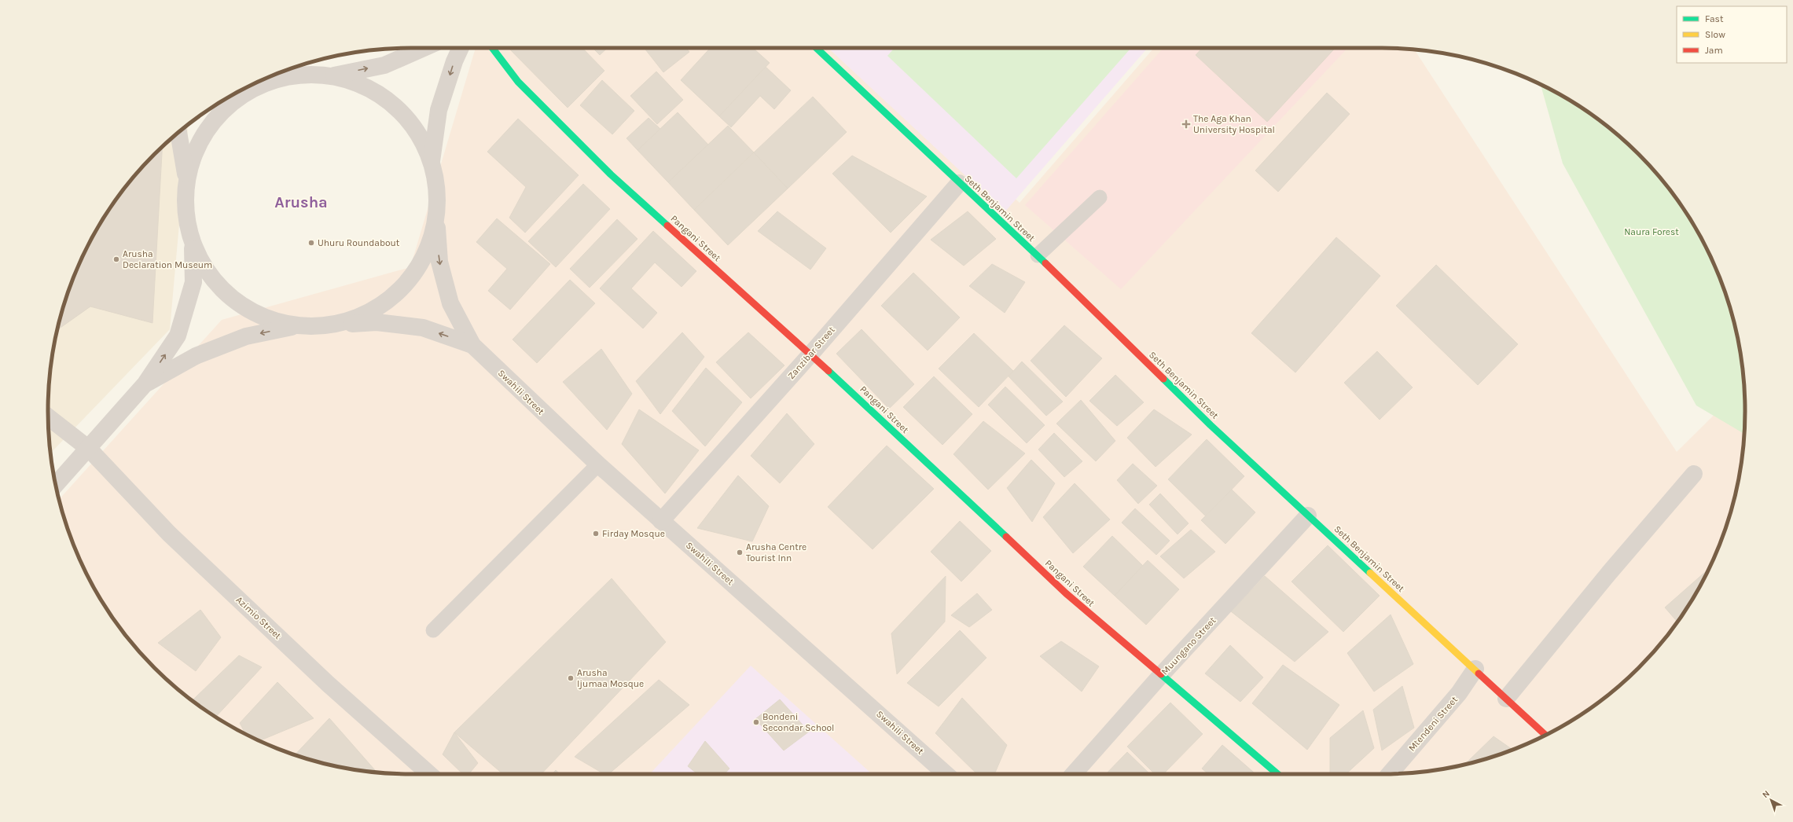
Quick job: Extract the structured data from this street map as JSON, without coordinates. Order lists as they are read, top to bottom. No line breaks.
{"streets":{"street":["Seth Benjamin Street","Pangani Street","Zanzibar Street","Swahili Street","Azimio Street","Muungano Street","Mtendeni Street"]},"crossings":[["Seth Benjamin Street","Zanzibar Street"],["Seth Benjamin Street","Muungano Street"],["Seth Benjamin Street","Mtendeni Street"],["Pangani Street","Zanzibar Street"],["Pangani Street","Muungano Street"],["Zanzibar Street","Swahili Street"]],"districts":["Arusha"],"parks":["Naura Forest"],"places":{"health":["The Aga Khan University Hospital"],"other":["Uhuru Roundabout","Arusha Declaration Museum","Firday Mosque","Arusha Centre Tourist Inn","Arusha Ijumaa Mosque","Bondeni Secondar School"]},"legend":["Fast","Slow","Jam"],"north":"top left"}
